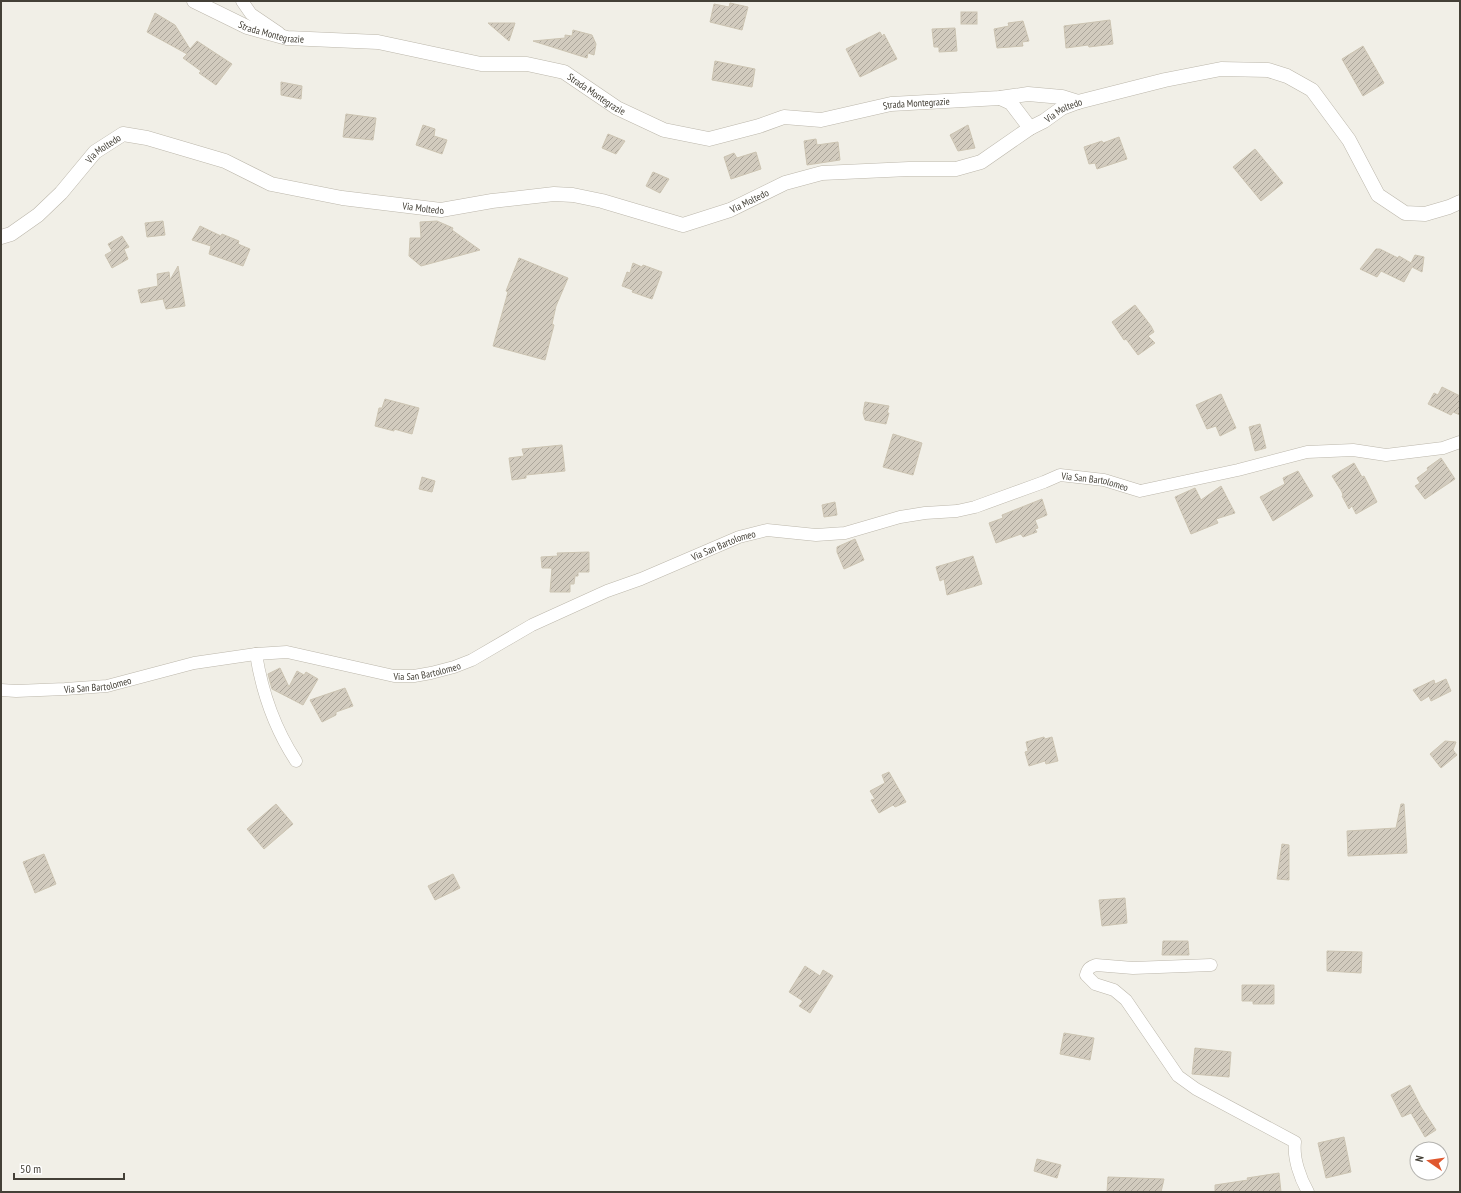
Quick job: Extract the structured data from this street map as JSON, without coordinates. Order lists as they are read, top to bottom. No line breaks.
{"streets":{"street":["Strada Montegrazie","Via Moltedo","Via San Bartolomeo"]},"crossings":[["Strada Montegrazie","Via Moltedo"]],"scale_bar":"50 m","north":"left"}
